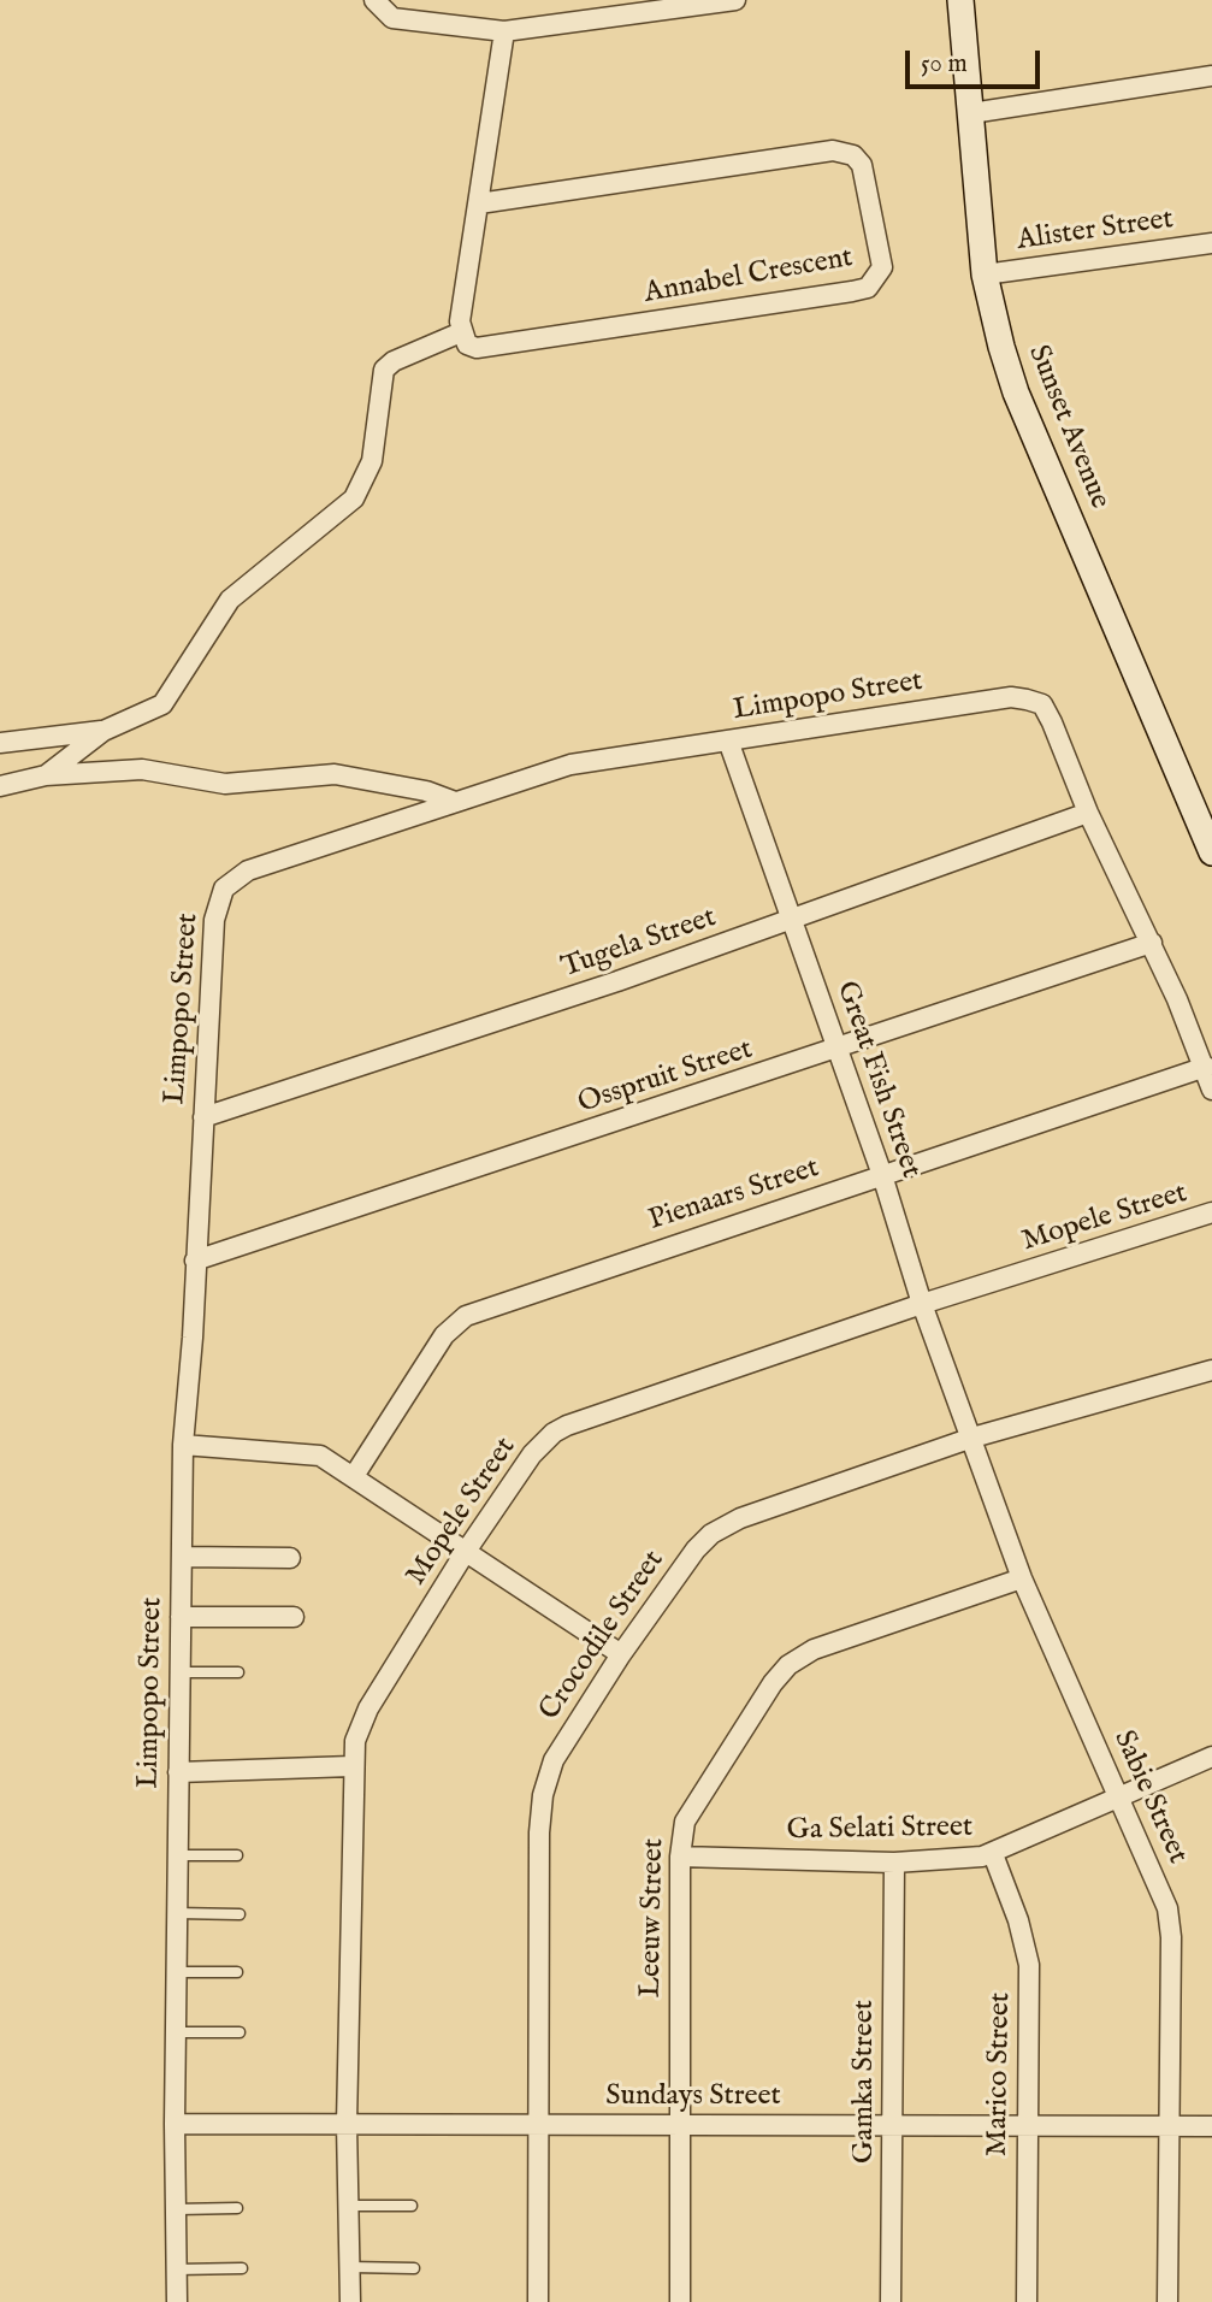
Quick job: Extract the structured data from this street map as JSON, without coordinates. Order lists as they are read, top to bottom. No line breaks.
{"streets":{"street":["Alister Street","Annabel Crescent","Sunset Avenue","Limpopo Street","Tugela Street","Osspruit Street","Great Fish Street","Pienaars Street","Mopele Street","Crocodile Street","Sabie Street","Ga Selati Street","Leeuw Street","Marico Street","Gamka Street","Sundays Street"]},"crossings":[["Alister Street","Sunset Avenue"],["Limpopo Street","Tugela Street"],["Limpopo Street","Osspruit Street"],["Limpopo Street","Great Fish Street"],["Limpopo Street","Pienaars Street"],["Limpopo Street","Sundays Street"],["Tugela Street","Great Fish Street"],["Osspruit Street","Great Fish Street"],["Great Fish Street","Pienaars Street"],["Great Fish Street","Mopele Street"],["Great Fish Street","Crocodile Street"],["Great Fish Street","Sabie Street"],["Mopele Street","Sundays Street"],["Crocodile Street","Sabie Street"],["Crocodile Street","Sundays Street"],["Sabie Street","Ga Selati Street"],["Sabie Street","Leeuw Street"],["Sabie Street","Sundays Street"],["Ga Selati Street","Leeuw Street"],["Ga Selati Street","Marico Street"],["Ga Selati Street","Gamka Street"],["Leeuw Street","Sundays Street"],["Marico Street","Sundays Street"],["Gamka Street","Sundays Street"]],"scale_bar":"50 m"}
